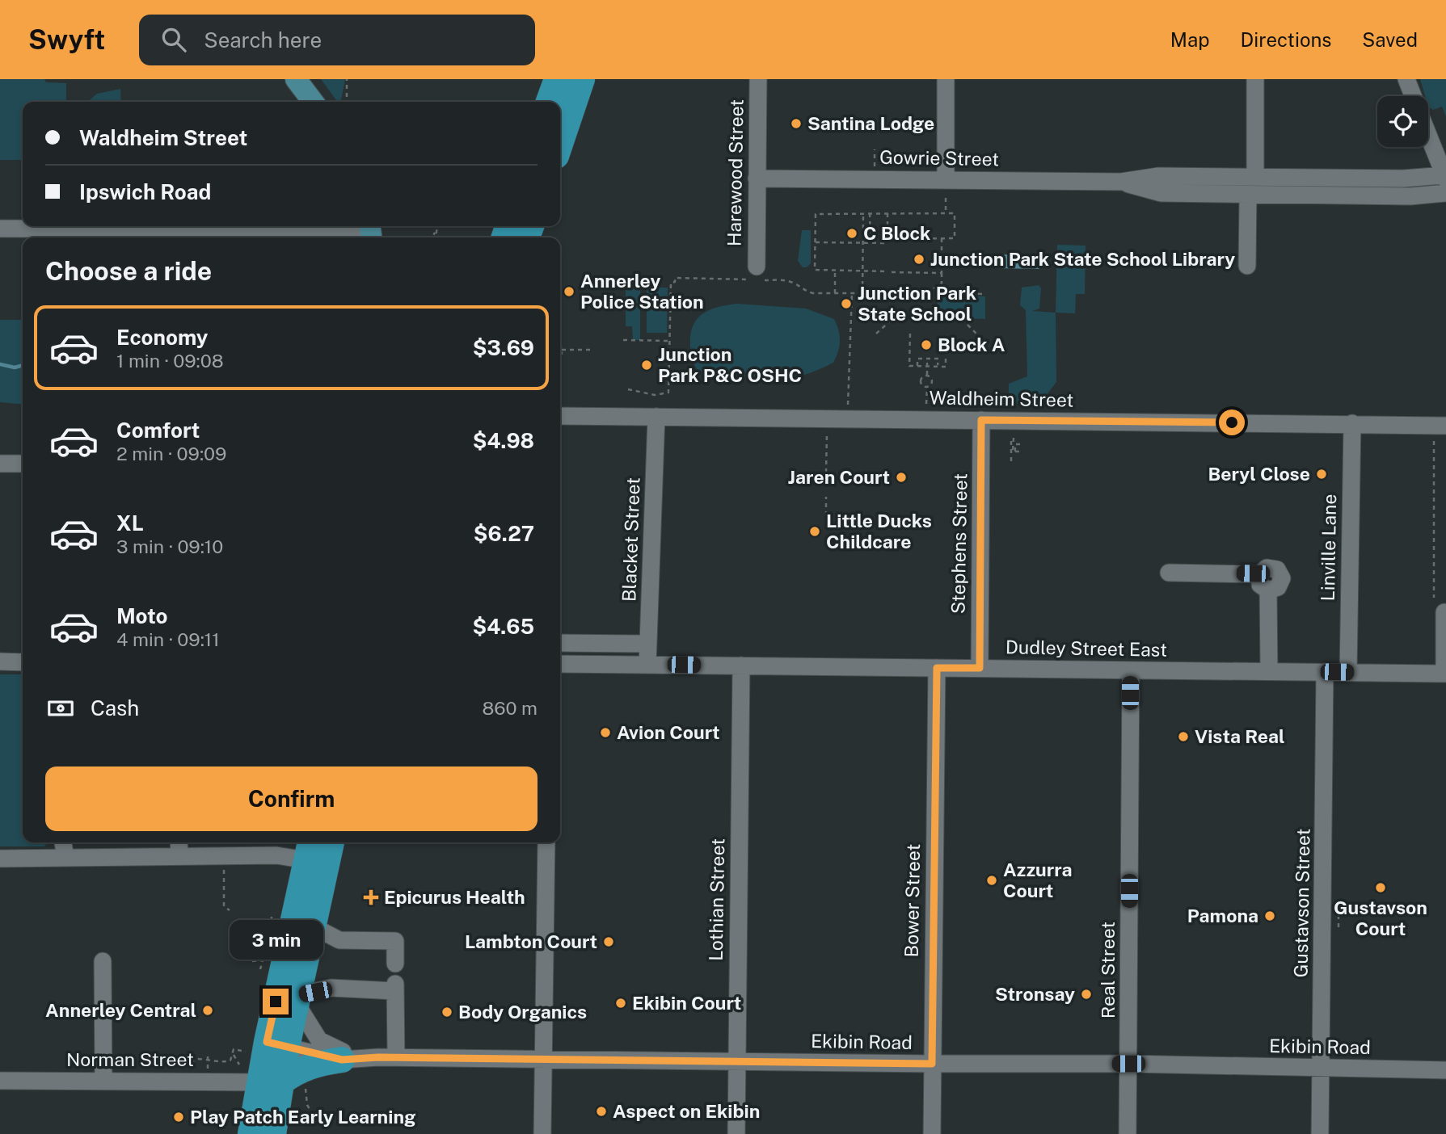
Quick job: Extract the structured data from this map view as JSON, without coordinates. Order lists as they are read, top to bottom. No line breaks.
{"streets":{"street":["Gowrie Street","Harewood Street","Waldheim Street","Blacket Street","Stephens Street","Linville Lane","Dudley Street East","Lothian Street","Bower Street","Gustavson Street","Real Street","Ekibin Road","Norman Street"]},"crossings":[["Gowrie Street","Harewood Street"],["Waldheim Street","Blacket Street"],["Waldheim Street","Stephens Street"],["Waldheim Street","Linville Lane"],["Blacket Street","Dudley Street East"],["Stephens Street","Dudley Street East"],["Linville Lane","Dudley Street East"],["Dudley Street East","Lothian Street"],["Dudley Street East","Bower Street"],["Dudley Street East","Gustavson Street"],["Dudley Street East","Real Street"],["Lothian Street","Ekibin Road"],["Bower Street","Ekibin Road"],["Gustavson Street","Ekibin Road"],["Real Street","Ekibin Road"]],"places":{"other":["Santina Lodge","C Block","Junction Park State School Library","Annerley Police Station","Junction Park State School","Block A","Junction Park P&C OSHC","Beryl Close","Jaren Court","Little Ducks Childcare","Avion Court","Vista Real","Azzurra Court","Gustavson Court","Pamona","Lambton Court","Stronsay","Ekibin Court","Annerley Central","Body Organics","Aspect on Ekibin","Play Patch Early Learning"],"health":["Epicurus Health"]},"page":{"header":"Swyft","search":"Search here","nav":["Map","Directions","Saved"],"banner":["Waldheim Street","Ipswich Road"],"heading":"Choose a ride","list":[{"name":"Economy","note":"1 min · 09:08","value":"$3.69"},{"name":"Comfort","note":"2 min · 09:09","value":"$4.98"},{"name":"XL","note":"3 min · 09:10","value":"$6.27"},{"name":"Moto","note":"4 min · 09:11","value":"$4.65"}],"pay":["Cash","860 m"],"buttons":"Confirm","bubble":"3 min"}}
